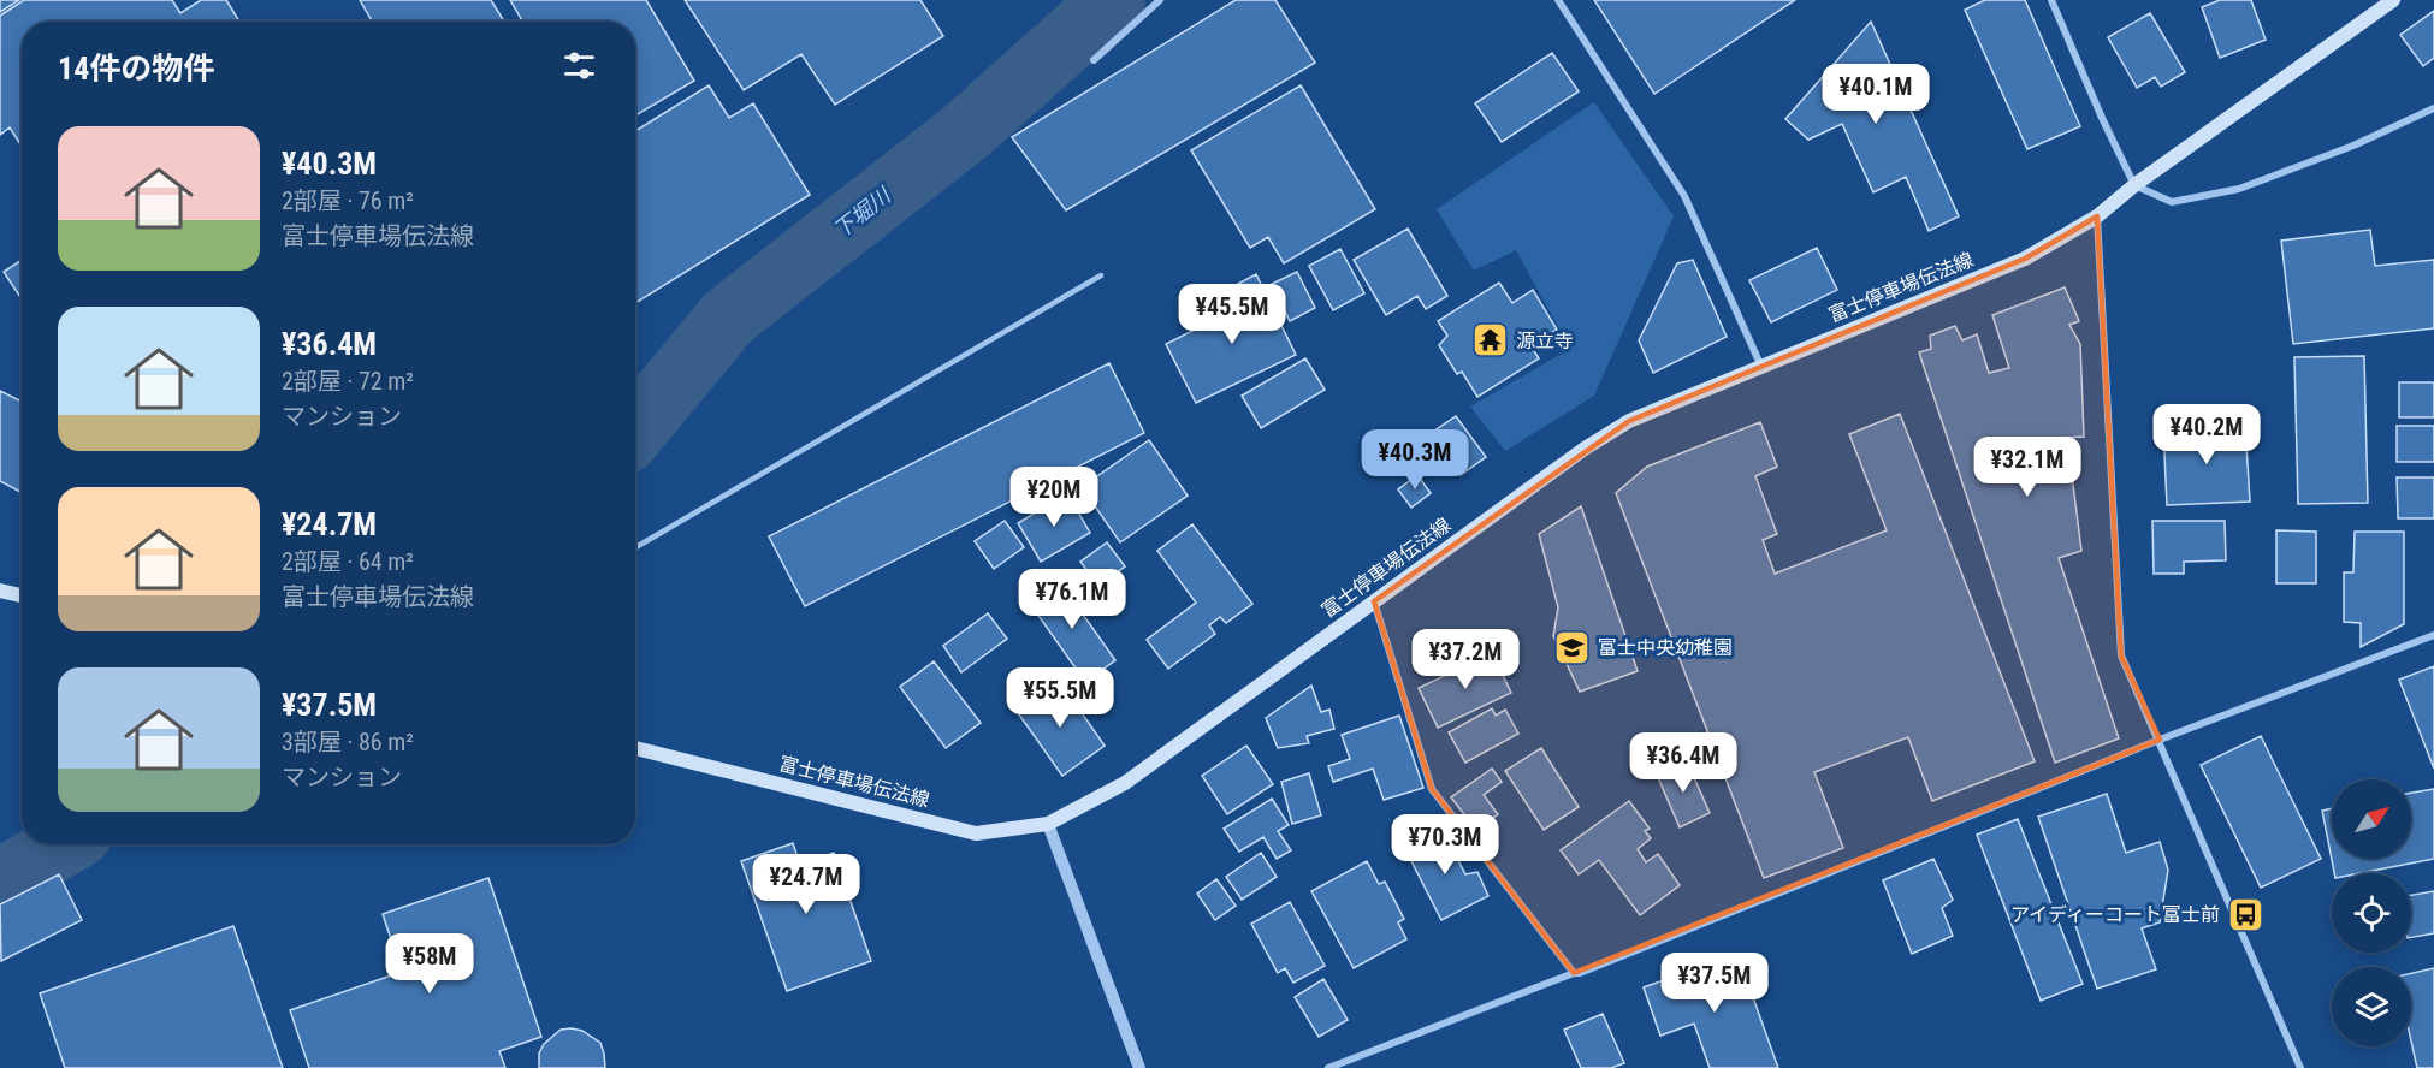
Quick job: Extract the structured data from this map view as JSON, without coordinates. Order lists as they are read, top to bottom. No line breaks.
{"streets":{"main road":["富士停車場伝法線"]},"water":["下堀川"],"places":{"temple":["源立寺"],"school or university":["富士中央幼稚園"],"bus stop":["アイディーコート富士前"]},"north":"top right","page":{"heading":"14件の物件","price":["¥40.1M","¥45.5M","¥40.2M","¥40.3M","¥32.1M","¥20M","¥76.1M","¥37.2M","¥55.5M","¥36.4M","¥70.3M","¥24.7M","¥58M","¥37.5M"],"list":[{"name":"¥40.3M","note":"2部屋 · 76 m² · 富士停車場伝法線"},{"name":"¥36.4M","note":"2部屋 · 72 m² · マンション"},{"name":"¥24.7M","note":"2部屋 · 64 m² · 富士停車場伝法線"},{"name":"¥37.5M","note":"3部屋 · 86 m² · マンション"}]}}
